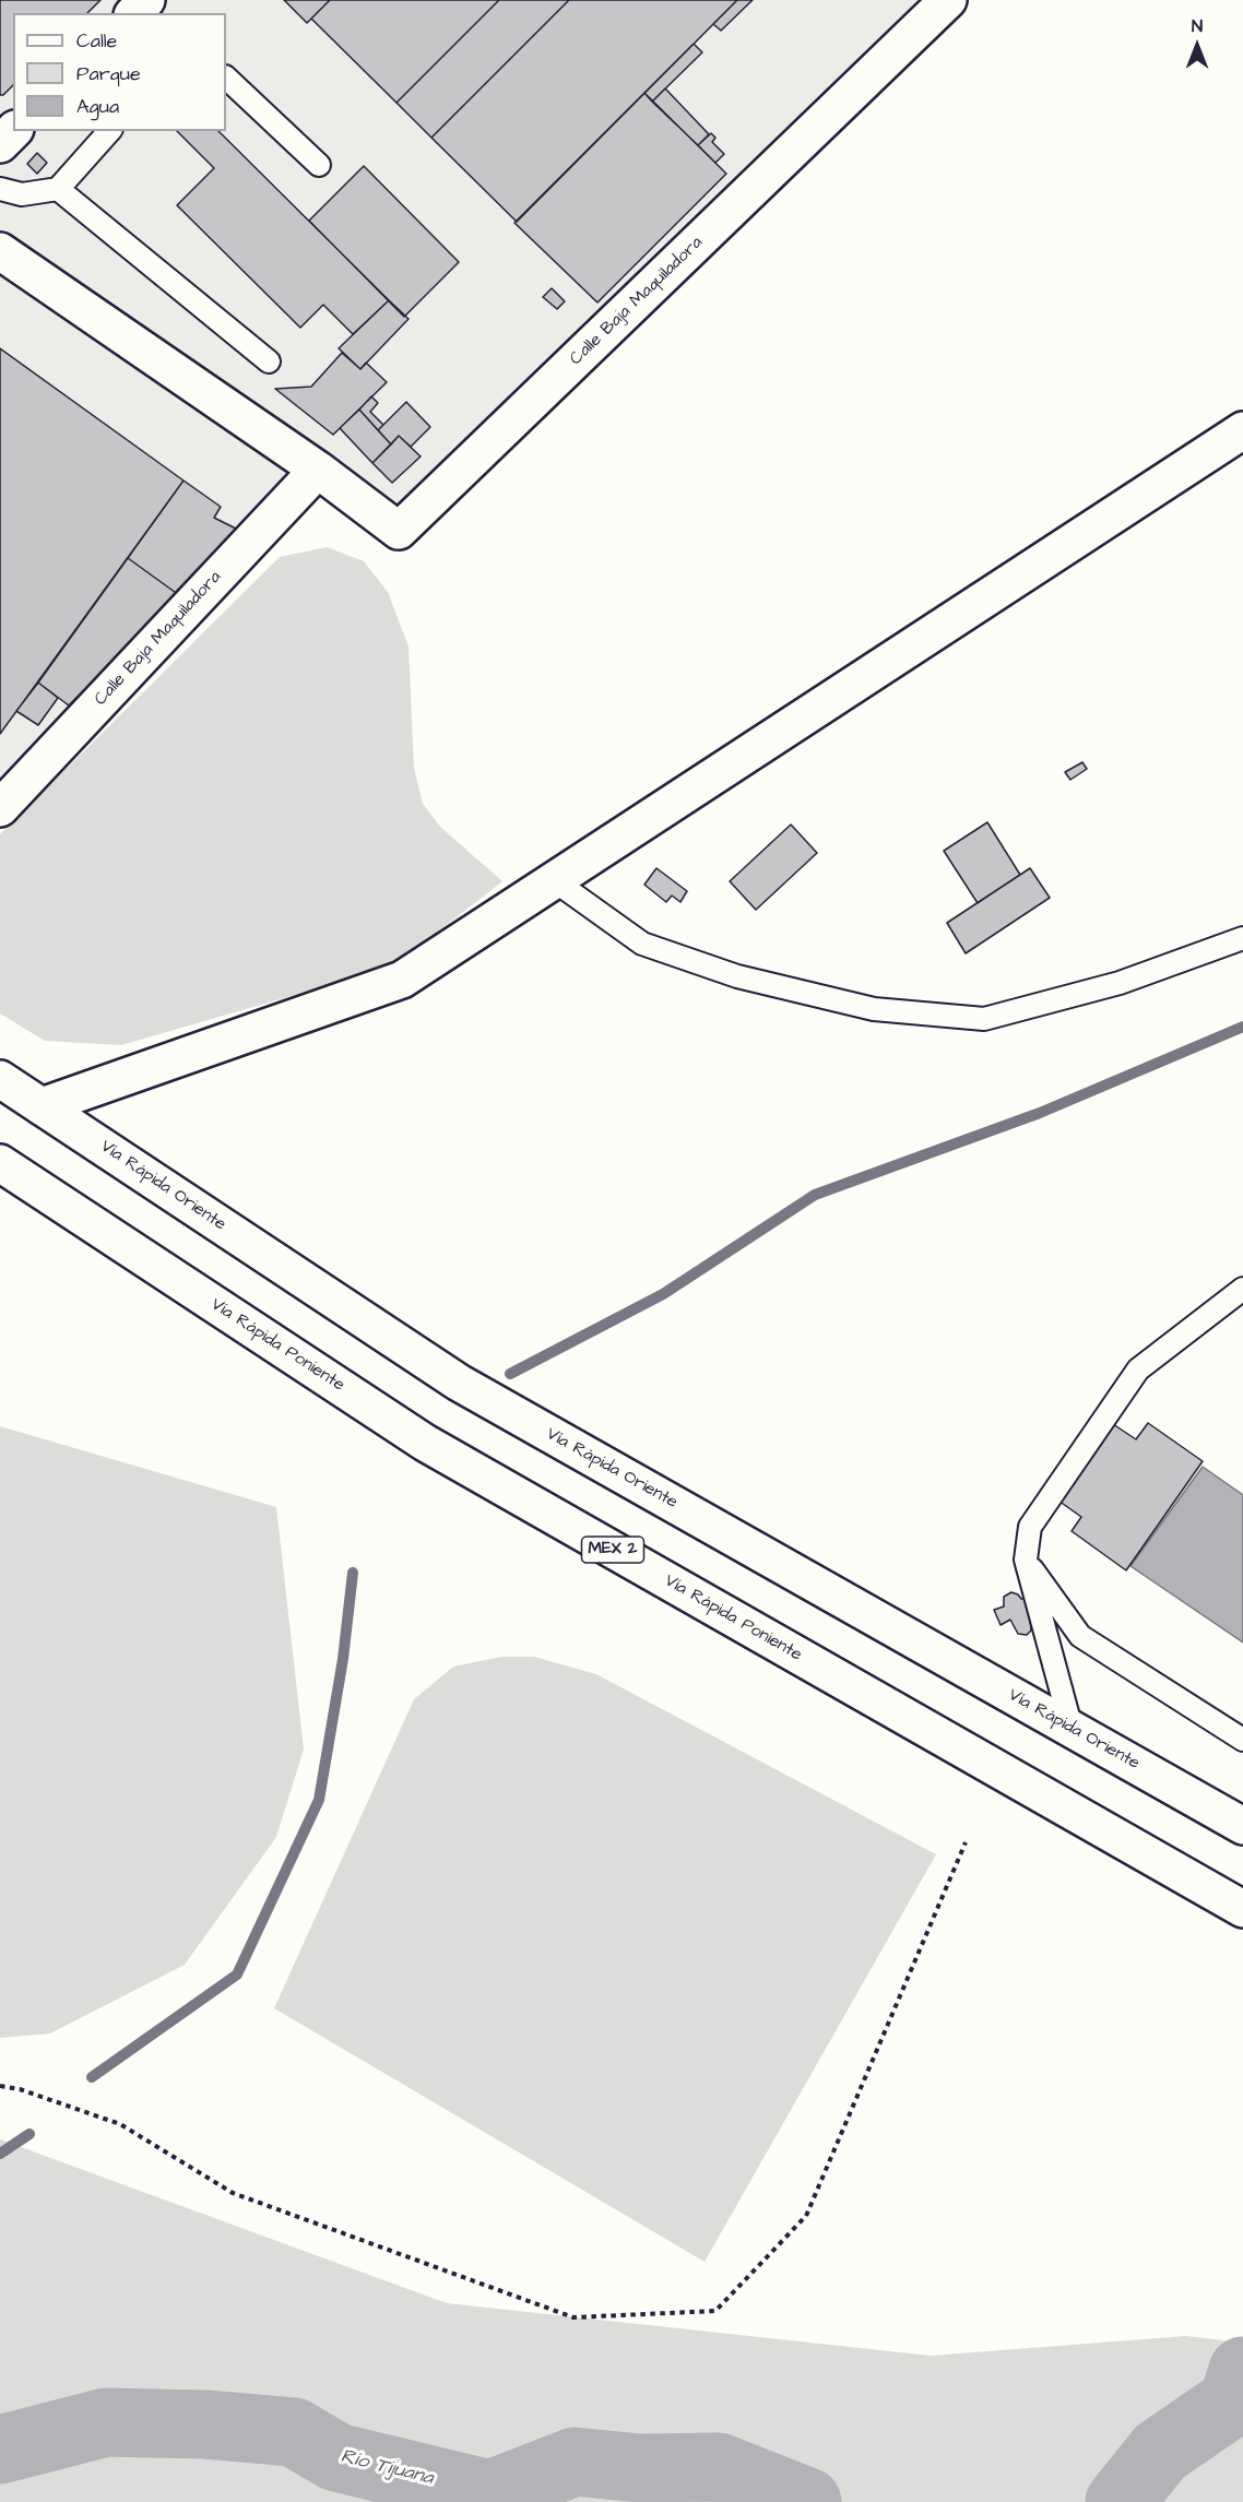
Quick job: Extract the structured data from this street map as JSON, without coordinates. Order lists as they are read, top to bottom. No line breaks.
{"streets":{"main road":["Calle Baja Maquiladora","Vía Rápida Oriente","Vía Rápida Poniente","MEX 2"]},"water":["Río Tijuana"],"legend":["Calle","Parque","Agua"],"north":"top"}
